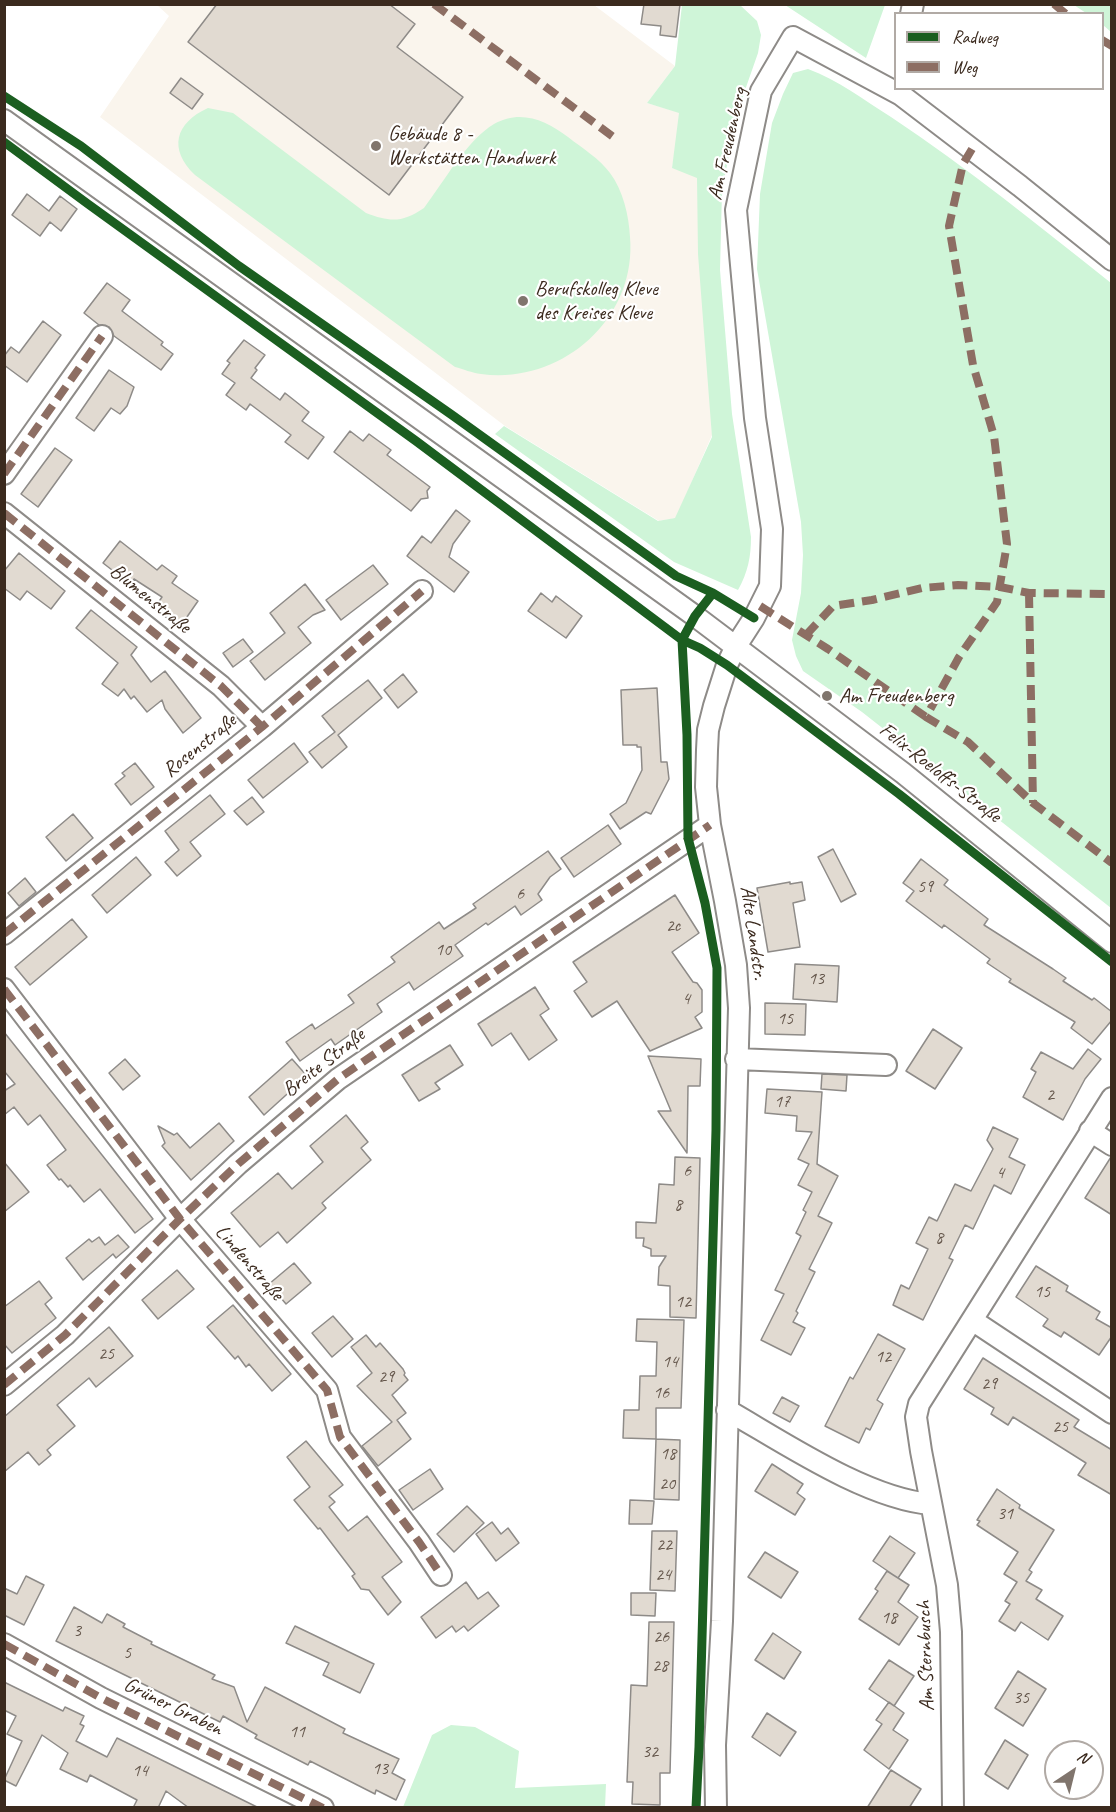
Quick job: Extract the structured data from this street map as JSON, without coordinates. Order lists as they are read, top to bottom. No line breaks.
{"streets":{"street":["Am Freudenberg","Blumenstraße","Rosenstraße","Felix-Roeloffs-Straße","Alte Landstr.","Breite Straße","Lindenstraße","Am Sternbusch","Grüner Graben"]},"crossings":[["Am Freudenberg","Felix-Roeloffs-Straße"],["Am Freudenberg","Alte Landstr."],["Blumenstraße","Rosenstraße"],["Felix-Roeloffs-Straße","Alte Landstr."],["Alte Landstr.","Breite Straße"],["Breite Straße","Lindenstraße"]],"places":["Gebäude 8 - Werkstätten Handwerk","Berufskolleg Kleve des Kreises Kleve","Am Freudenberg"],"house_numbers":["59","6","2c","10","13","4","15","2","17","6","4","8","8","15","12","25","12","14","29","29","16","25","18","20","31","22","24","18","3","26","5","28","35","11","32","13","14"],"legend":["Radweg","Weg"],"north":"top right"}
